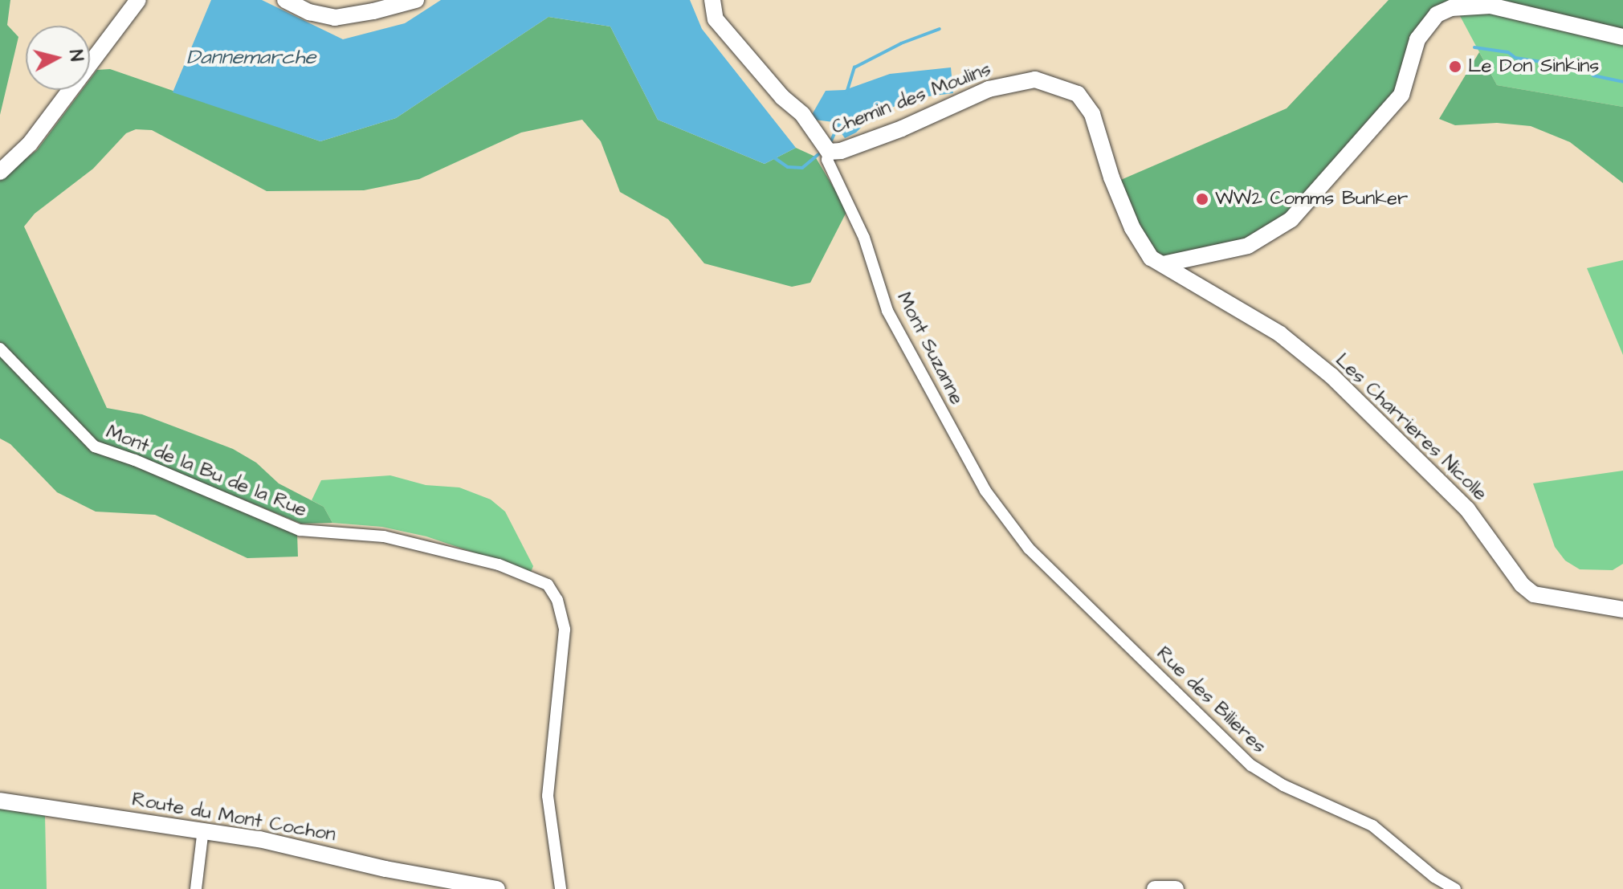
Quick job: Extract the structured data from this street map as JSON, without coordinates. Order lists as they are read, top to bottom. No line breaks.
{"streets":{"street":["Chemin des Moulins","Mont Suzanne","Les Charrieres Nicolle","Mont de la Bu de la Rue","Rue des Bilieres","Route du Mont Cochon"]},"crossings":[["Chemin des Moulins","Mont Suzanne"],["Chemin des Moulins","Les Charrieres Nicolle"],["Mont Suzanne","Rue des Bilieres"]],"water":["Dannemarche"],"places":["Le Don Sinkins","WW2 Comms Bunker"],"north":"right"}
